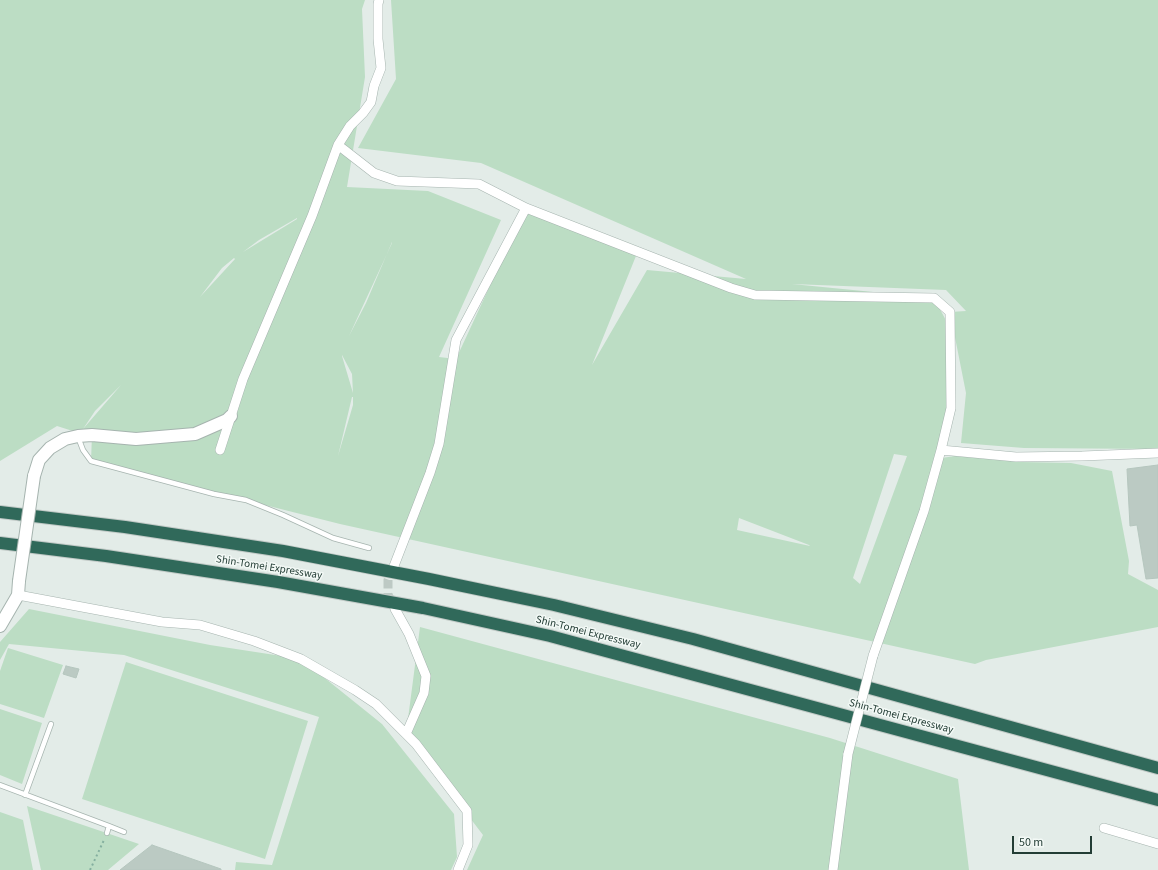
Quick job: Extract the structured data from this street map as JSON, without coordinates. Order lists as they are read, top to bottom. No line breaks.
{"streets":{"highway":["Shin-Tomei Expressway"]},"scale_bar":"50 m"}
